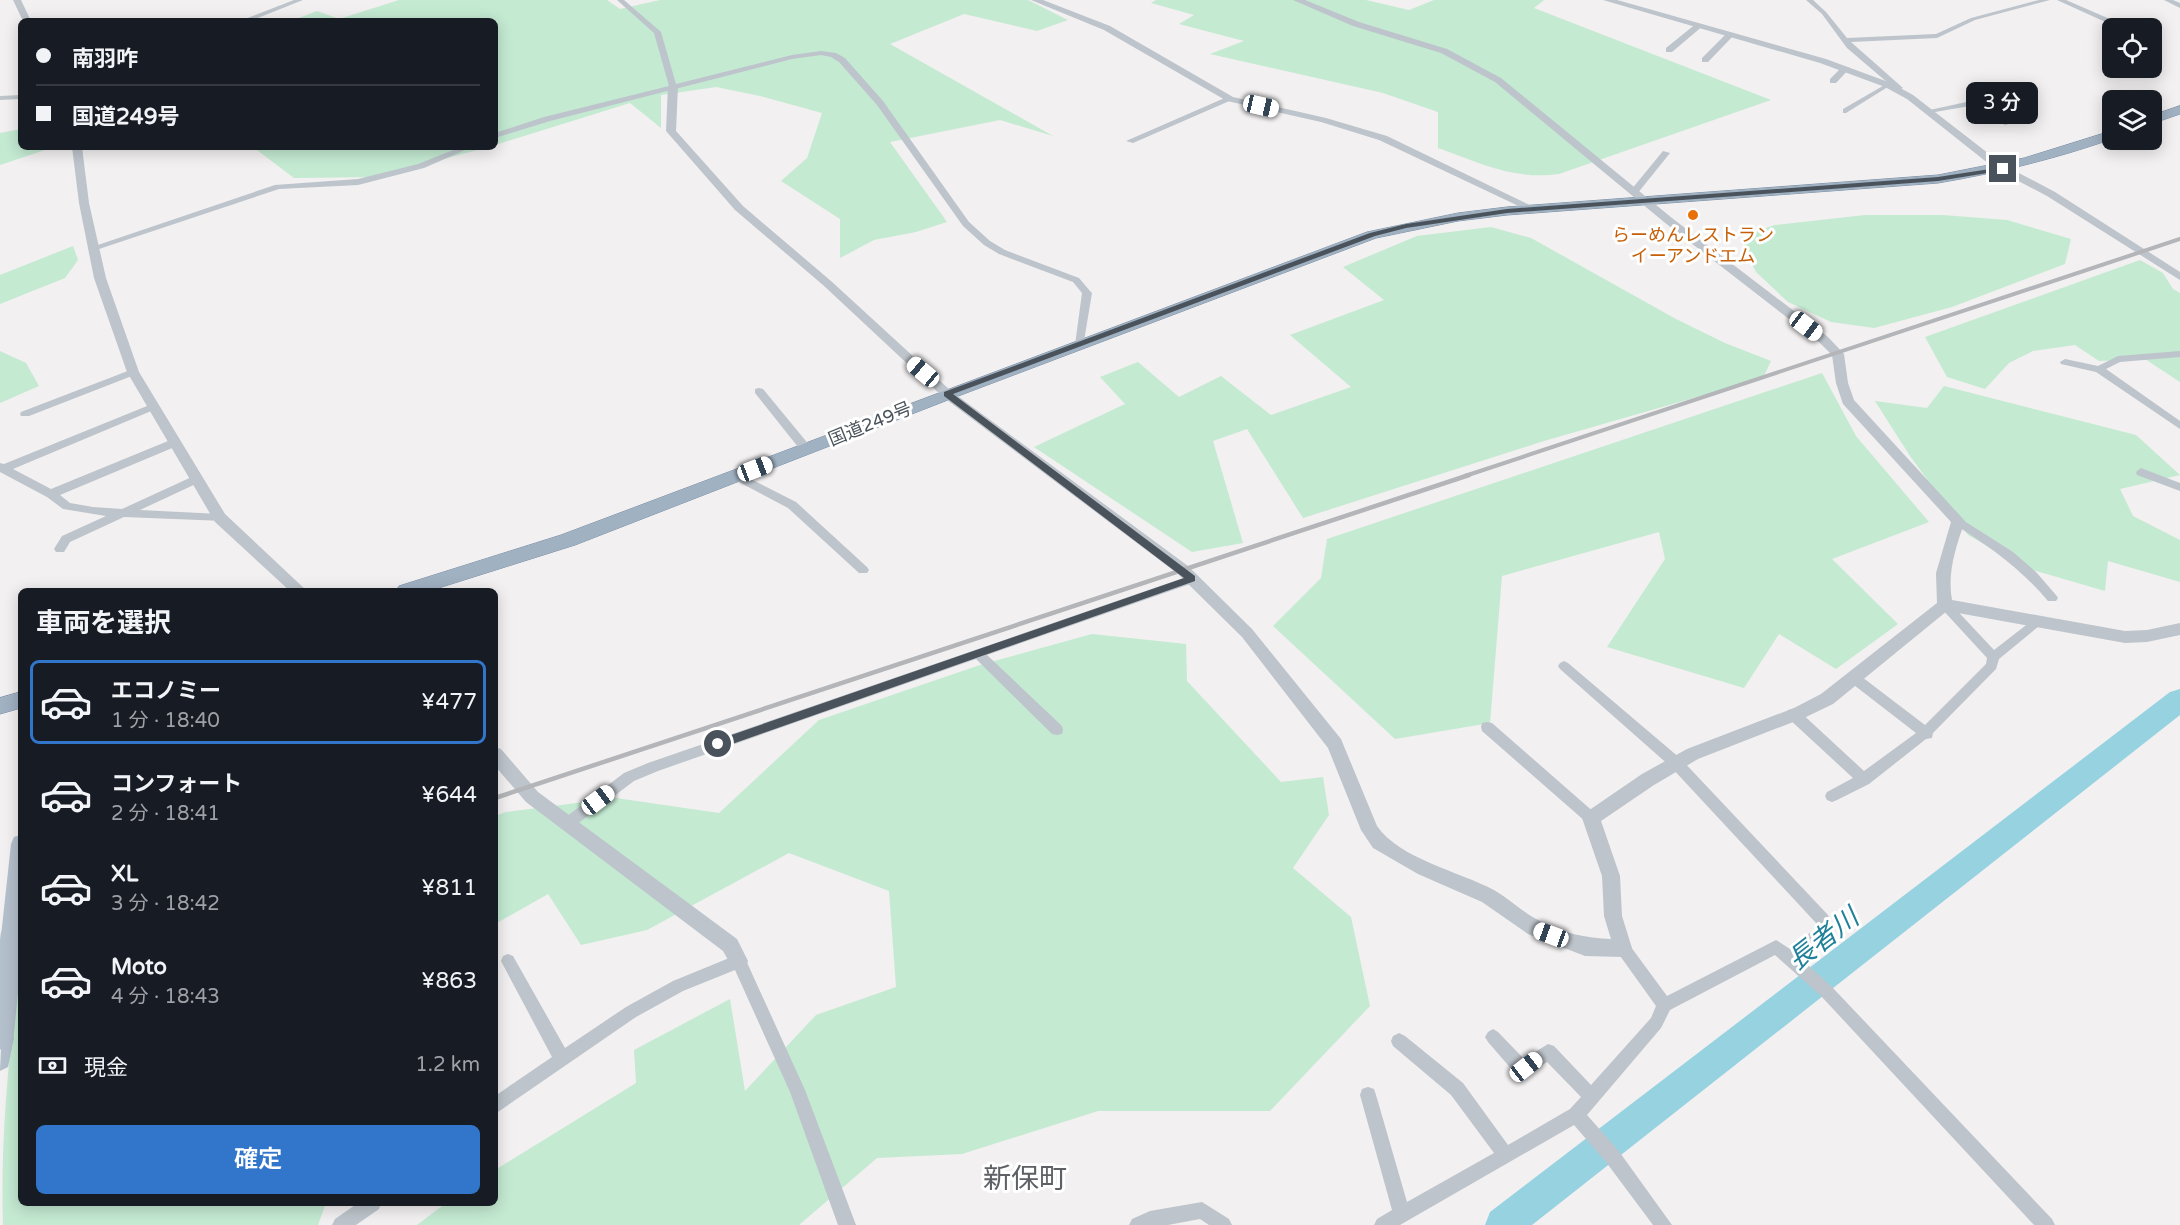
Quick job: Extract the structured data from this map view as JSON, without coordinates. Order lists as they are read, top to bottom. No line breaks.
{"streets":{"highway":["国道249号"]},"districts":["新保町"],"water":["長者川"],"places":["らーめんレストラン イーアンドエム"],"page":{"banner":["南羽咋","国道249号"],"bubble":"3 分","heading":"車両を選択","list":[{"name":"エコノミー","note":"1 分 · 18:40","value":"¥477"},{"name":"コンフォート","note":"2 分 · 18:41","value":"¥644"},{"name":"XL","note":"3 分 · 18:42","value":"¥811"},{"name":"Moto","note":"4 分 · 18:43","value":"¥863"}],"pay":["現金","1.2 km"],"buttons":"確定"}}
